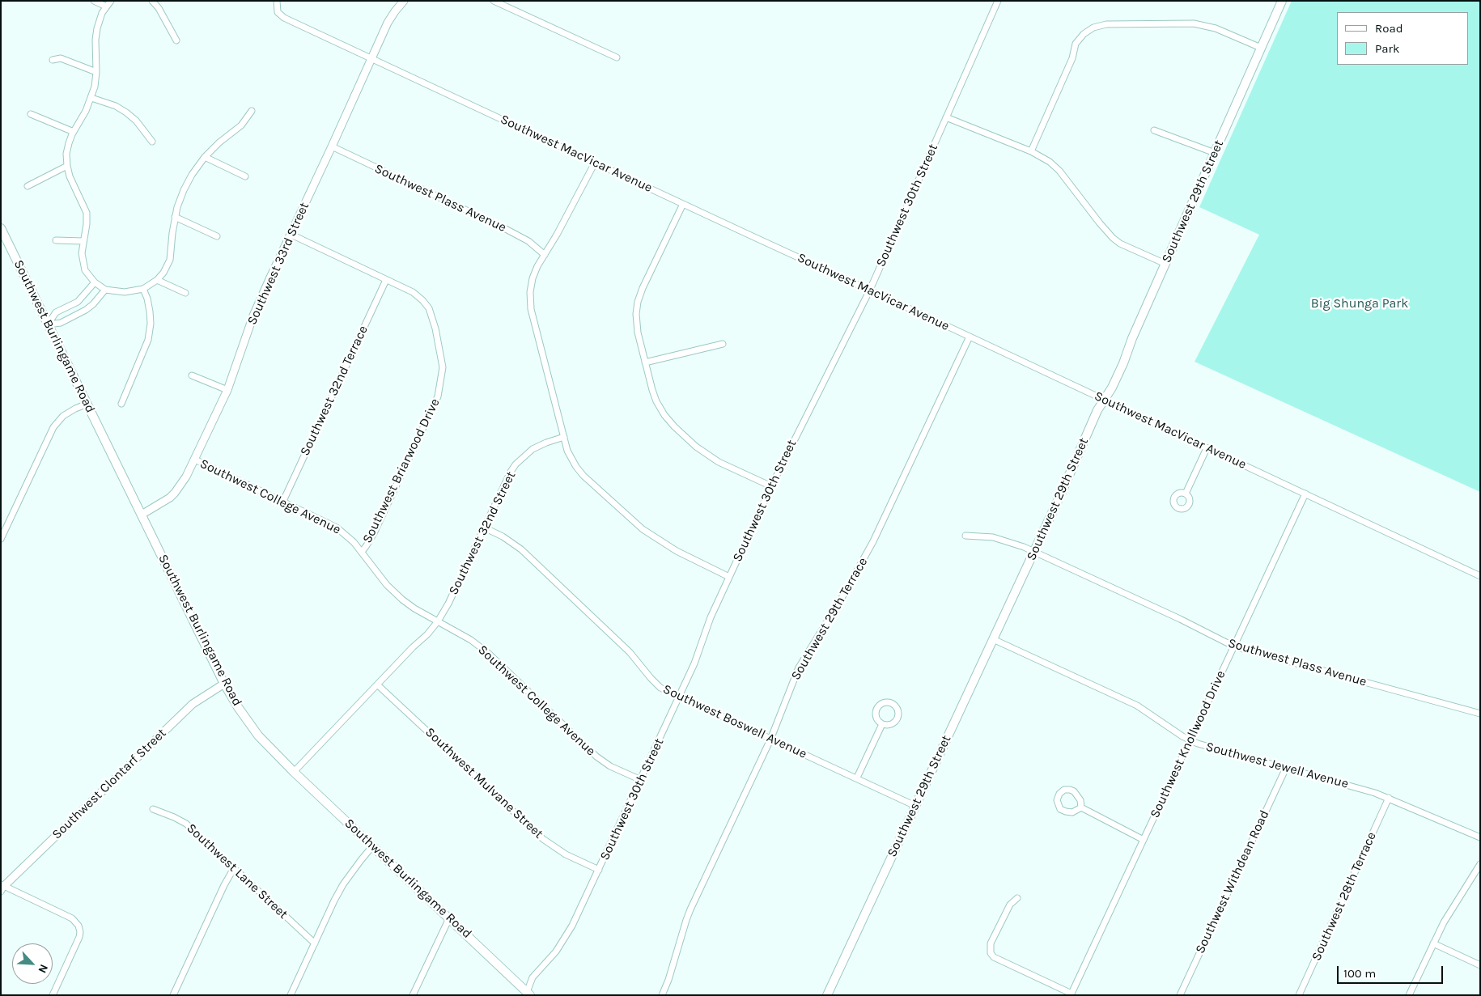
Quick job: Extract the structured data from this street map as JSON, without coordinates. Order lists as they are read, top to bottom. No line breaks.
{"streets":{"main road":["Southwest 29th Street","Southwest Burlingame Road"],"street":["Southwest MacVicar Avenue","Southwest Plass Avenue","Southwest 30th Street","Southwest 33rd Street","Southwest 32nd Terrace","Southwest Briarwood Drive","Southwest College Avenue","Southwest 32nd Street","Southwest 29th Terrace","Southwest Boswell Avenue","Southwest Knollwood Drive","Southwest Jewell Avenue","Southwest Mulvane Street","Southwest Clontarf Street","Southwest Lane Street","Southwest Withdean Road","Southwest 28th Terrace"]},"crossings":[["Southwest MacVicar Avenue","Southwest 29th Street"],["Southwest MacVicar Avenue","Southwest 30th Street"],["Southwest MacVicar Avenue","Southwest 33rd Street"],["Southwest MacVicar Avenue","Southwest 29th Terrace"],["Southwest MacVicar Avenue","Southwest Knollwood Drive"],["Southwest Plass Avenue","Southwest 29th Street"],["Southwest Plass Avenue","Southwest 33rd Street"],["Southwest Plass Avenue","Southwest Knollwood Drive"],["Southwest 29th Street","Southwest Boswell Avenue"],["Southwest 29th Street","Southwest Jewell Avenue"],["Southwest 30th Street","Southwest Burlingame Road"],["Southwest 30th Street","Southwest College Avenue"],["Southwest 30th Street","Southwest Boswell Avenue"],["Southwest 30th Street","Southwest Mulvane Street"],["Southwest 33rd Street","Southwest Burlingame Road"],["Southwest 33rd Street","Southwest Briarwood Drive"],["Southwest 33rd Street","Southwest College Avenue"],["Southwest Burlingame Road","Southwest 32nd Street"],["Southwest Burlingame Road","Southwest Clontarf Street"],["Southwest 32nd Terrace","Southwest Briarwood Drive"],["Southwest 32nd Terrace","Southwest College Avenue"],["Southwest Briarwood Drive","Southwest College Avenue"],["Southwest College Avenue","Southwest 32nd Street"],["Southwest 32nd Street","Southwest Boswell Avenue"],["Southwest 32nd Street","Southwest Mulvane Street"],["Southwest 29th Terrace","Southwest Boswell Avenue"],["Southwest Knollwood Drive","Southwest Jewell Avenue"],["Southwest Jewell Avenue","Southwest Withdean Road"],["Southwest Jewell Avenue","Southwest 28th Terrace"]],"parks":["Big Shunga Park"],"legend":["Road","Park"],"scale_bar":"100 m","north":"bottom right"}
